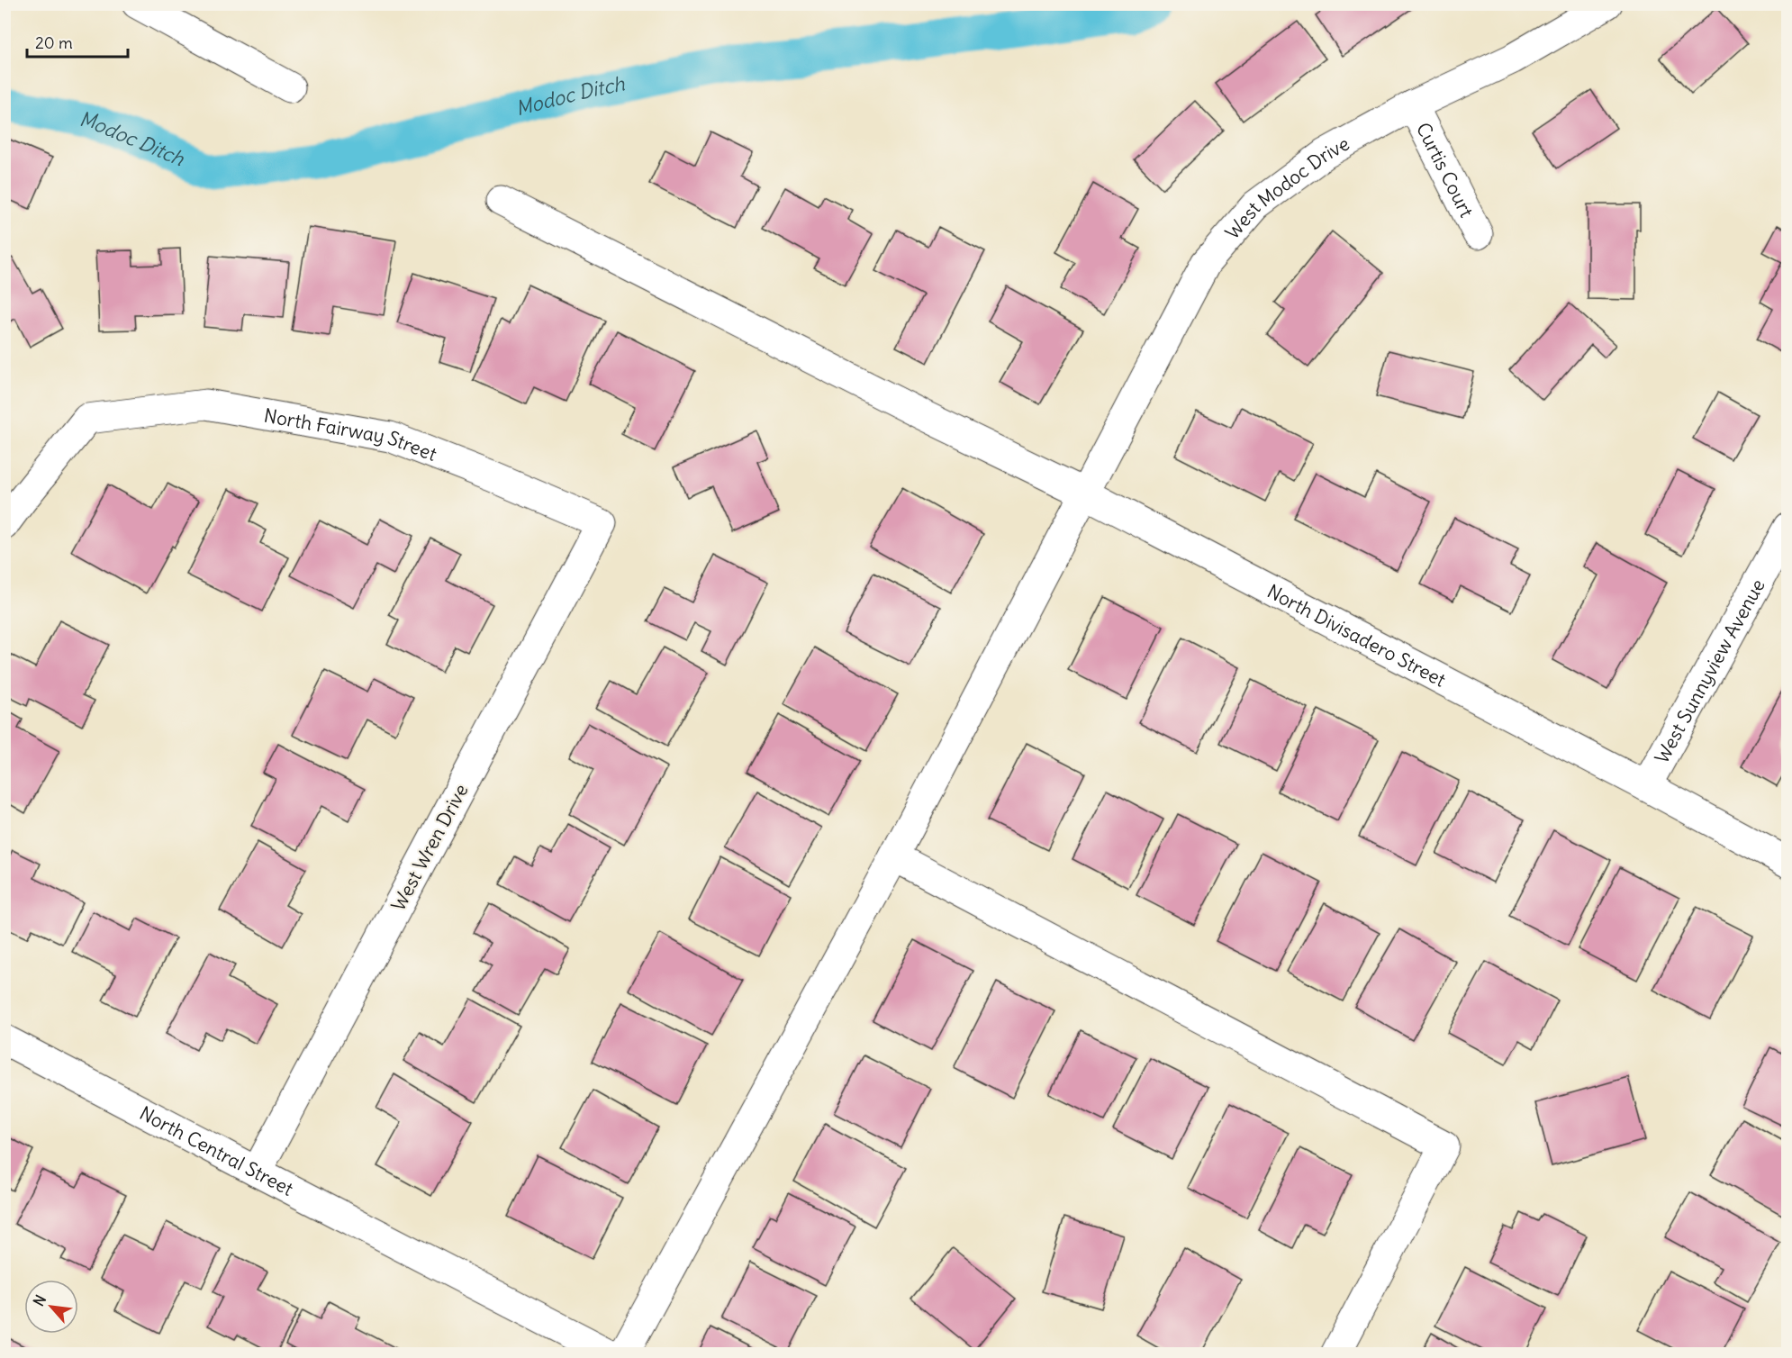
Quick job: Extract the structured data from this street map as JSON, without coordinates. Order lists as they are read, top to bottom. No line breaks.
{"streets":{"street":["Curtis Court","West Modoc Drive","North Fairway Street","North Divisadero Street","West Sunnyview Avenue","West Wren Drive","North Central Street"]},"crossings":[["Curtis Court","West Modoc Drive"],["West Modoc Drive","North Divisadero Street"],["North Fairway Street","West Wren Drive"],["North Divisadero Street","West Sunnyview Avenue"],["West Wren Drive","North Central Street"]],"water":["Modoc Ditch"],"scale_bar":"20 m","north":"top left"}
